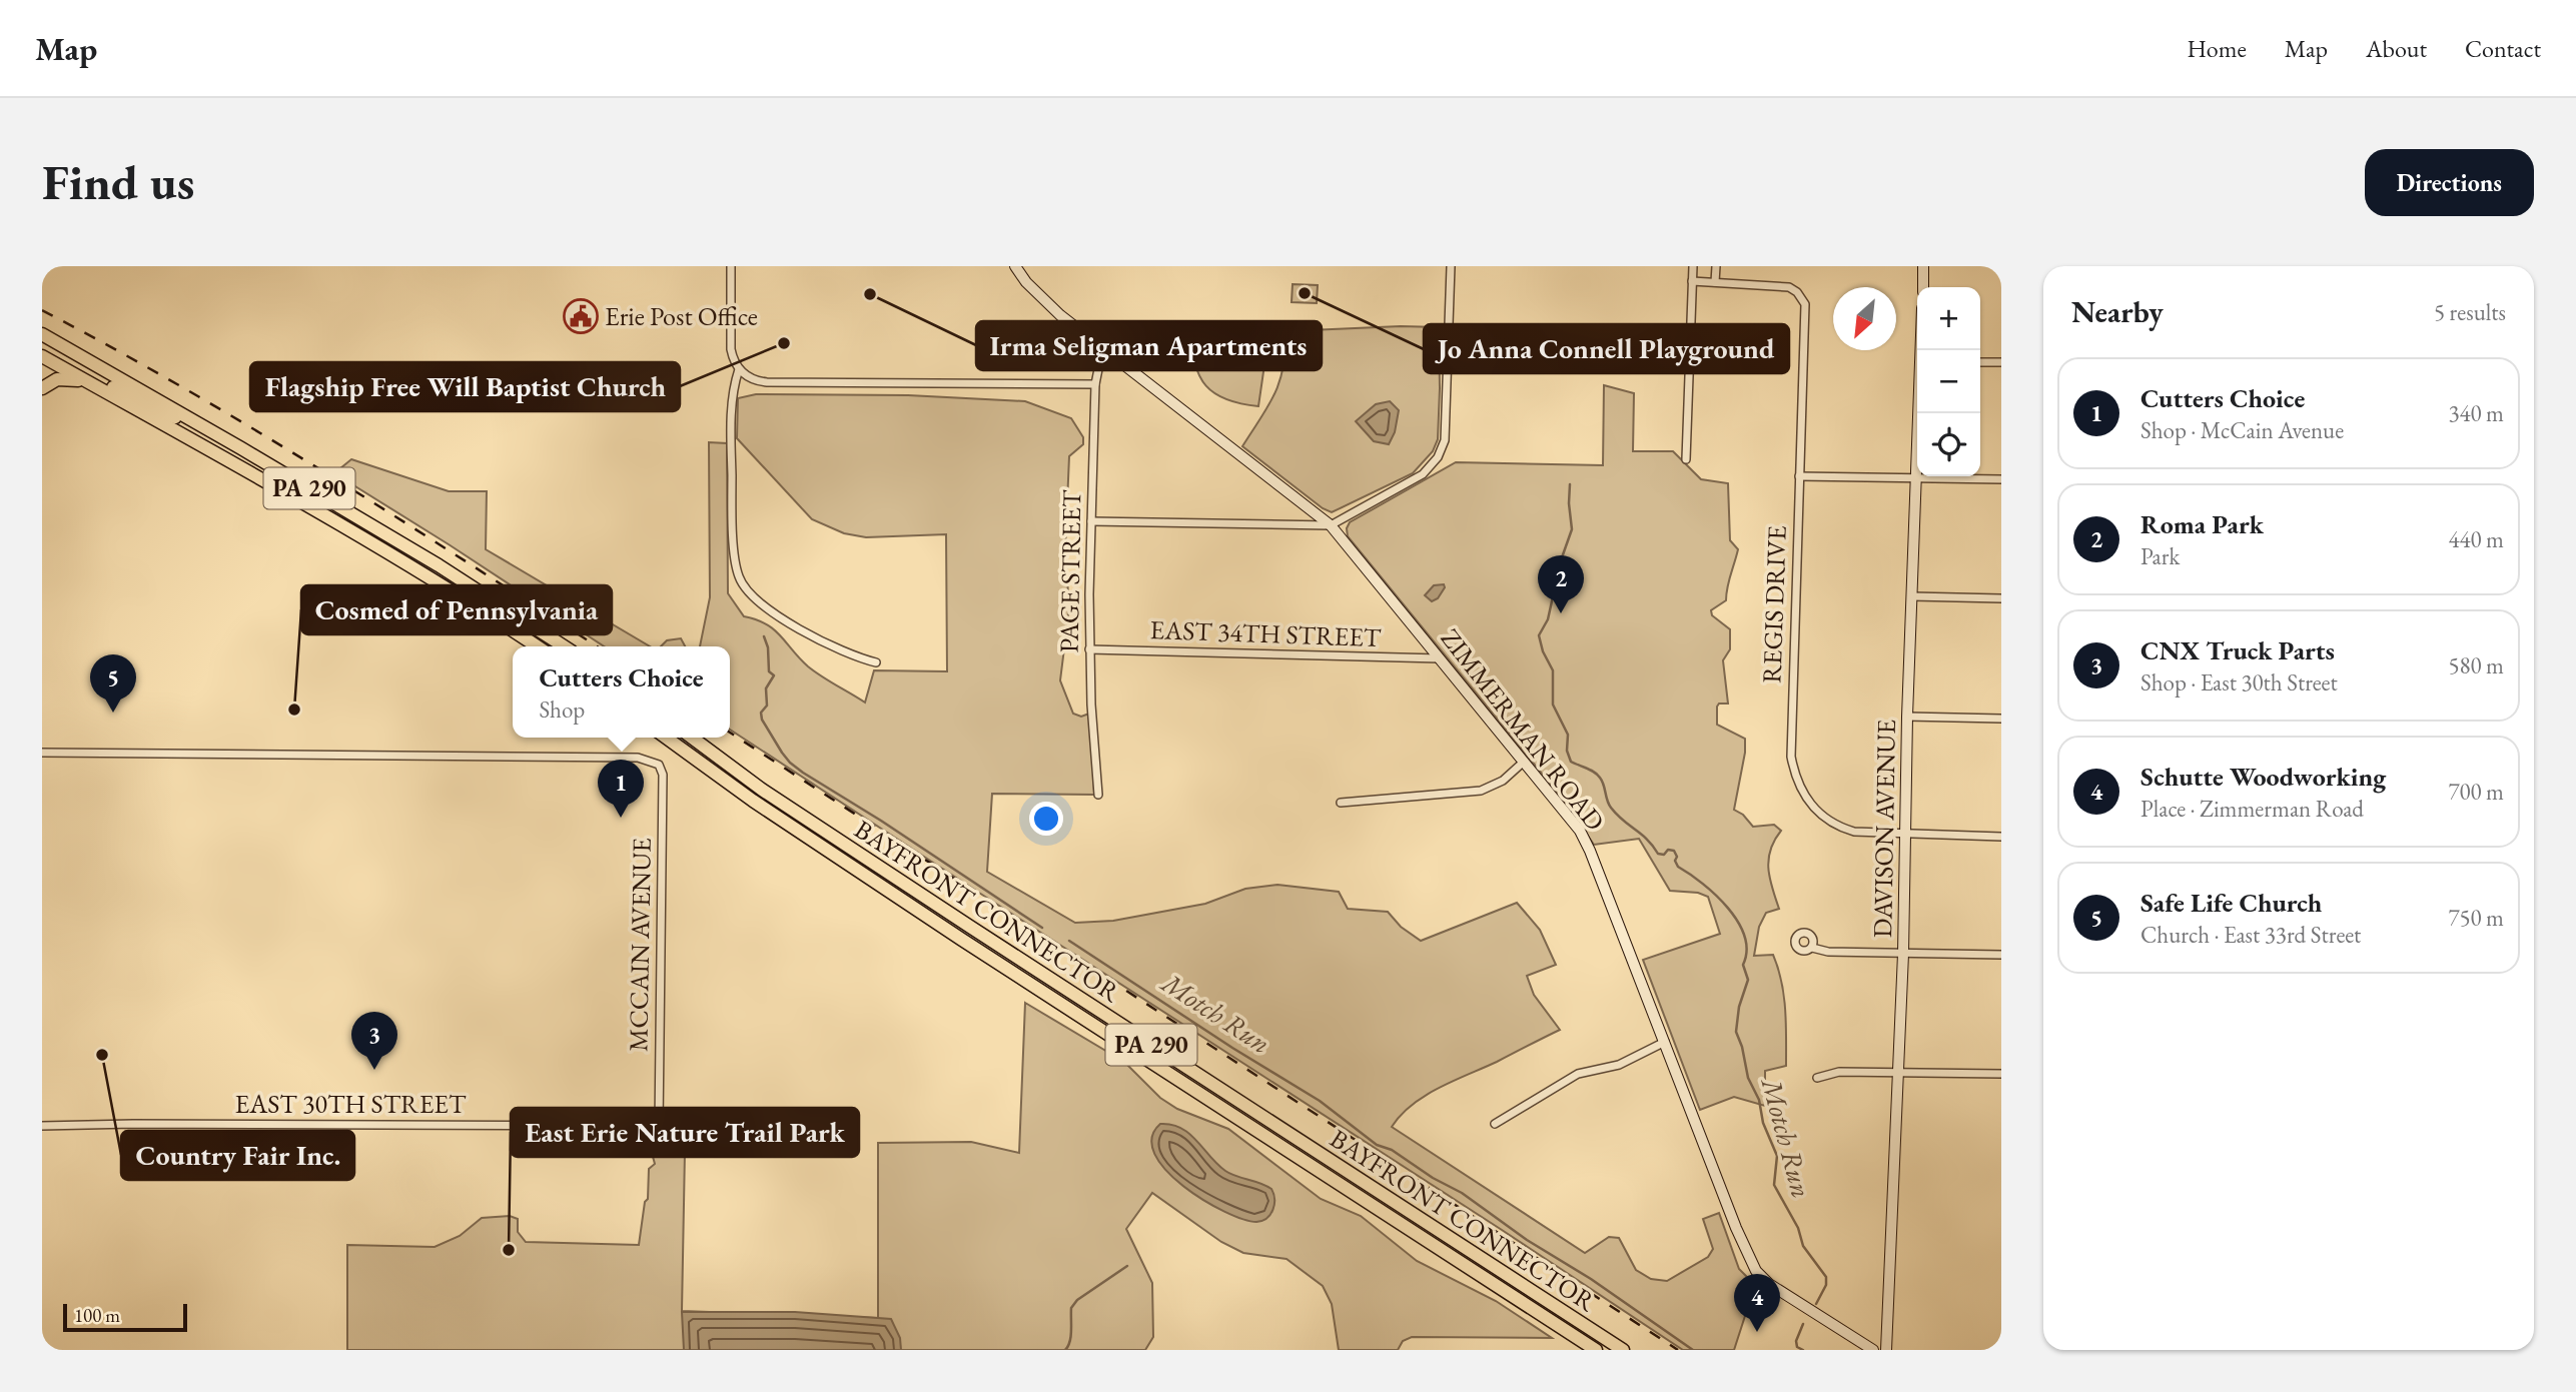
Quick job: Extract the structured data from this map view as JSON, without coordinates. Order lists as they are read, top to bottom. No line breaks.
{"streets":{"highway":["PA 290","BAYFRONT CONNECTOR"],"street":["PAGE STREET","REGIS DRIVE","EAST 34TH STREET","ZIMMERMAN ROAD","DAVISON AVENUE","MCCAIN AVENUE","EAST 30TH STREET"]},"crossings":[["PAGE STREET","EAST 34TH STREET"],["PAGE STREET","ZIMMERMAN ROAD"],["REGIS DRIVE","DAVISON AVENUE"],["EAST 34TH STREET","ZIMMERMAN ROAD"],["MCCAIN AVENUE","EAST 30TH STREET"]],"water":["Motch Run"],"places":{"other":["Jo Anna Connell Playground","Irma Seligman Apartments","Flagship Free Will Baptist Church","Cosmed of Pennsylvania","Country Fair Inc.","East Erie Nature Trail Park"],"public building":["Erie Post Office"]},"scale_bar":"100 m","north":"bottom left","page":{"header":"Map","nav":["Home","Map","About","Contact"],"buttons":"Directions","title":"Find us","heading":["Nearby","5 results"],"map_buttons":["+","−"],"list":[{"mark":"1","name":"Cutters Choice","note":"Shop · McCain Avenue","value":"340 m"},{"mark":"2","name":"Roma Park","note":"Park","value":"440 m"},{"mark":"3","name":"CNX Truck Parts","note":"Shop · East 30th Street","value":"580 m"},{"mark":"4","name":"Schutte Woodworking","note":"Place · Zimmerman Road","value":"700 m"},{"mark":"5","name":"Safe Life Church","note":"Church · East 33rd Street","value":"750 m"}],"pins":["2","5","1","3","4"],"popup":["Cutters Choice","Shop"],"scale":"100 m"}}
